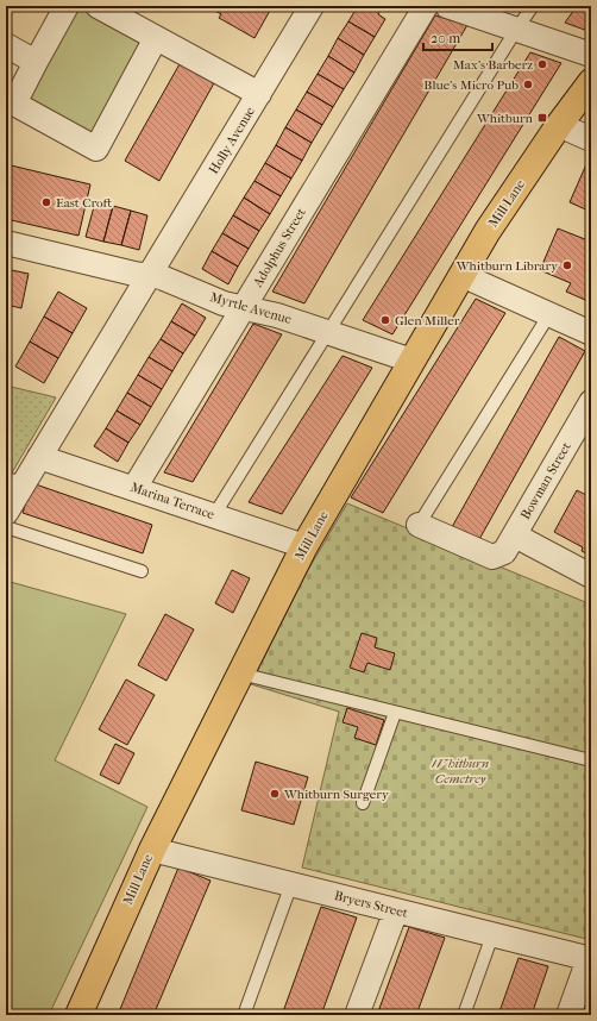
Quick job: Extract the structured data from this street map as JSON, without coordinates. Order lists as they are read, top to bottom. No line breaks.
{"streets":{"main road":["Mill Lane"],"street":["Holly Avenue","Adolphus Street","Myrtle Avenue","Bowman Street","Marina Terrace","Bryers Street"]},"crossings":[["Holly Avenue","Myrtle Avenue"],["Holly Avenue","Marina Terrace"],["Mill Lane","Myrtle Avenue"],["Mill Lane","Marina Terrace"],["Mill Lane","Bryers Street"],["Adolphus Street","Myrtle Avenue"],["Adolphus Street","Marina Terrace"]],"parks":["Whitburn Cemetrey"],"places":{"other":["Max’s Barberz","Blue’s Micro Pub","East Croft","Whitburn Library","Glen Miller","Whitburn Surgery"],"transit":["Whitburn"]},"scale_bar":"20 m"}
